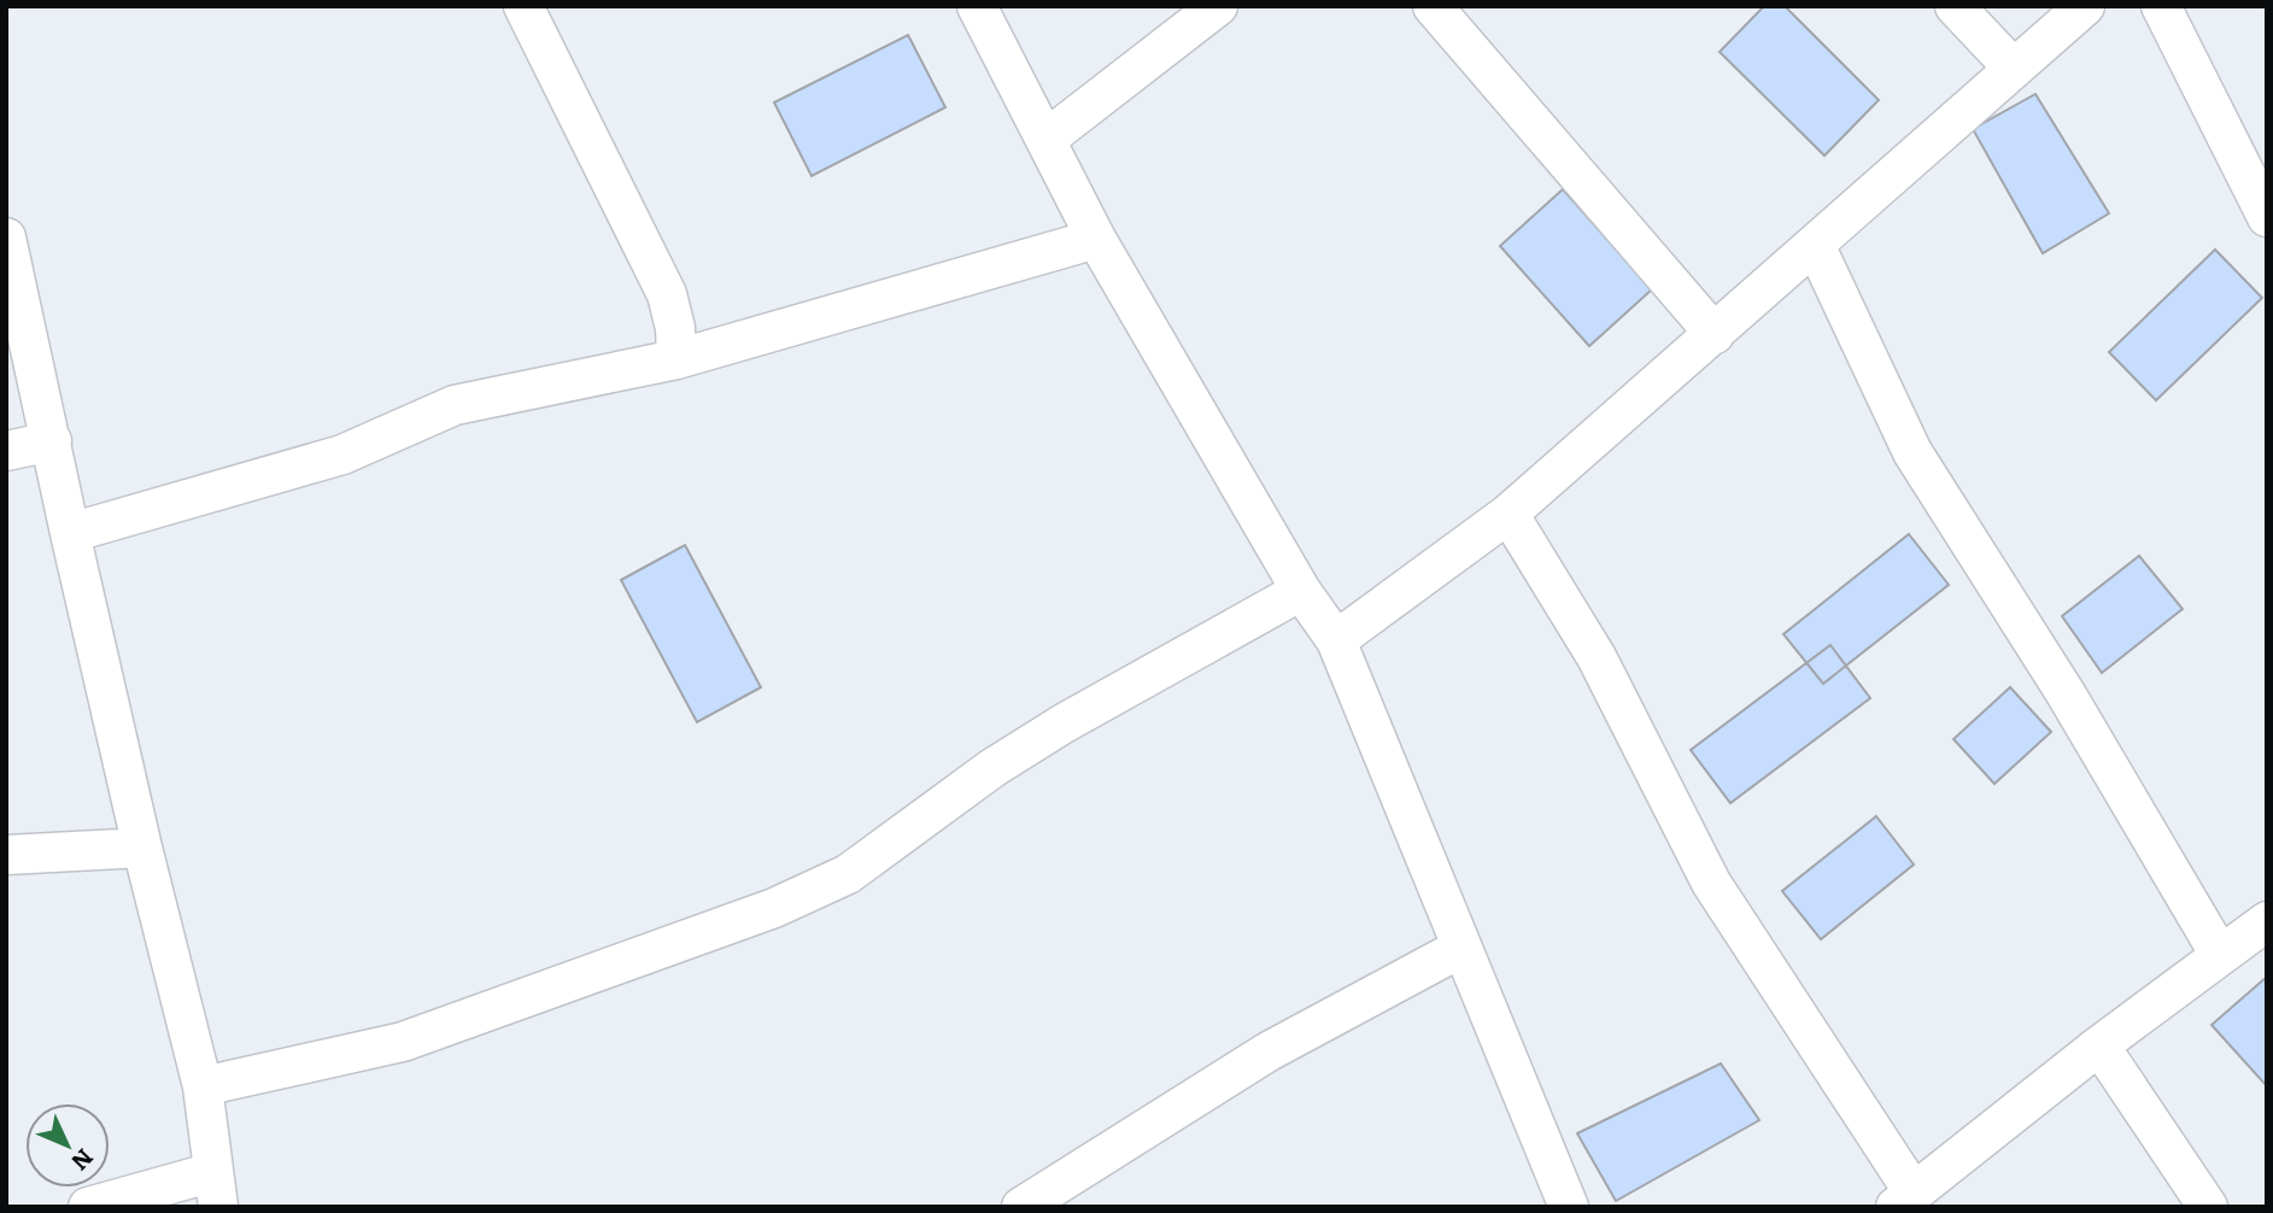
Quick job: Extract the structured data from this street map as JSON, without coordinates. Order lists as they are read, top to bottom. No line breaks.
{"north":"bottom right"}
